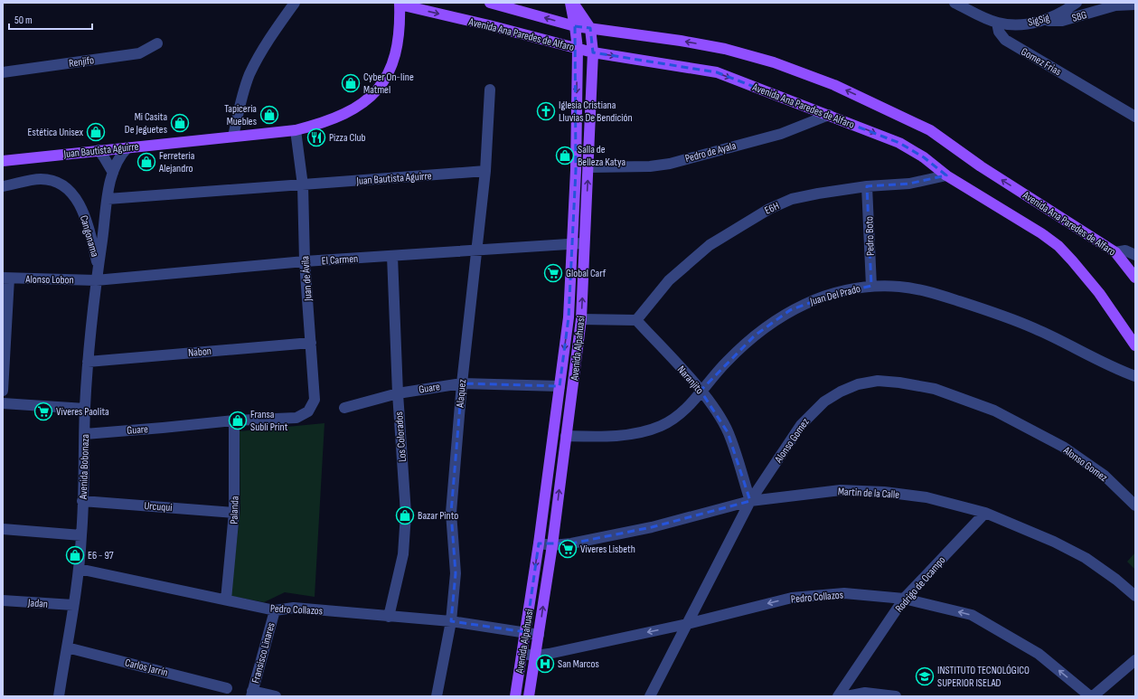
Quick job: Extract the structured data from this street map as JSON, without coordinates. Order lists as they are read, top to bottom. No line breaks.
{"streets":{"main road":["Avenida Ana Paredes de Alfaro","Juan Bautista Aguirre","Avenida Alpahuasi"],"street":["S8G","SigSig","Renjifo","Gomez Frias","Pedro de Ayala","E6H","Cangonama","Pedro Boto","El Carmen","Juan de Ávila","Alonso Lobon","Juan Del Prado","Nabon","Naranjito","Guare","Alaquez","Los Colorados","Alonso Gomez","Avenida Bobonaza","Martin de la Calle","Urcuqui","Palanda","Rodrigo de Ocampo","Pedro Collazos","Jadan","Fransisco Linares","Carlos Jarrín"]},"crossings":[["S8G","SigSig"],["SigSig","Gomez Frias"],["Avenida Ana Paredes de Alfaro","Juan Bautista Aguirre"],["Avenida Ana Paredes de Alfaro","Pedro de Ayala"],["Avenida Ana Paredes de Alfaro","E6H"],["Avenida Ana Paredes de Alfaro","Avenida Alpahuasi"],["Juan Bautista Aguirre","Juan de Ávila"],["Juan Bautista Aguirre","Alaquez"],["Juan Bautista Aguirre","Avenida Bobonaza"],["Pedro de Ayala","Avenida Alpahuasi"],["E6H","Pedro Boto"],["E6H","Naranjito"],["Cangonama","Avenida Bobonaza"],["Pedro Boto","Juan Del Prado"],["El Carmen","Juan de Ávila"],["El Carmen","Alonso Lobon"],["El Carmen","Avenida Alpahuasi"],["El Carmen","Alaquez"],["El Carmen","Los Colorados"],["El Carmen","Avenida Bobonaza"],["Juan de Ávila","Nabon"],["Juan de Ávila","Guare"],["Alonso Lobon","Avenida Bobonaza"],["Juan Del Prado","Avenida Alpahuasi"],["Juan Del Prado","Naranjito"],["Avenida Alpahuasi","Guare"],["Avenida Alpahuasi","Martin de la Calle"],["Avenida Alpahuasi","Pedro Collazos"],["Nabon","Avenida Bobonaza"],["Naranjito","Alonso Gomez"],["Naranjito","Martin de la Calle"],["Guare","Alaquez"],["Guare","Los Colorados"],["Guare","Avenida Bobonaza"],["Guare","Palanda"],["Alaquez","Pedro Collazos"],["Los Colorados","Pedro Collazos"],["Alonso Gomez","Martin de la Calle"],["Alonso Gomez","Pedro Collazos"],["Avenida Bobonaza","Urcuqui"],["Avenida Bobonaza","Pedro Collazos"],["Avenida Bobonaza","Jadan"],["Avenida Bobonaza","Carlos Jarrín"],["Martin de la Calle","Rodrigo de Ocampo"],["Urcuqui","Palanda"],["Palanda","Pedro Collazos"],["Rodrigo de Ocampo","Pedro Collazos"],["Pedro Collazos","Fransisco Linares"]],"one_way":["Pedro Collazos"],"places":{"shop":["Cyber On-line Matmel","Tapiceria Muebles","Mi Casita De Jeguetes","Estética Unisex","Salla de Belleza Katya","Ferreteria Alejandro","Fransa Subli Print","Bazar Pinto","E6 - 97"],"church":["Iglesia Cristiana Lluvias De Bendición"],"restaurant":["Pizza Club"],"supermarket":["Global Carf","Víveres Paolita","Viveres Lisbeth"],"hospital":["San Marcos"],"school or university":["INSTITUTO TECNOLÓGICO SUPERIOR ISELAD"]},"scale_bar":"50 m"}
